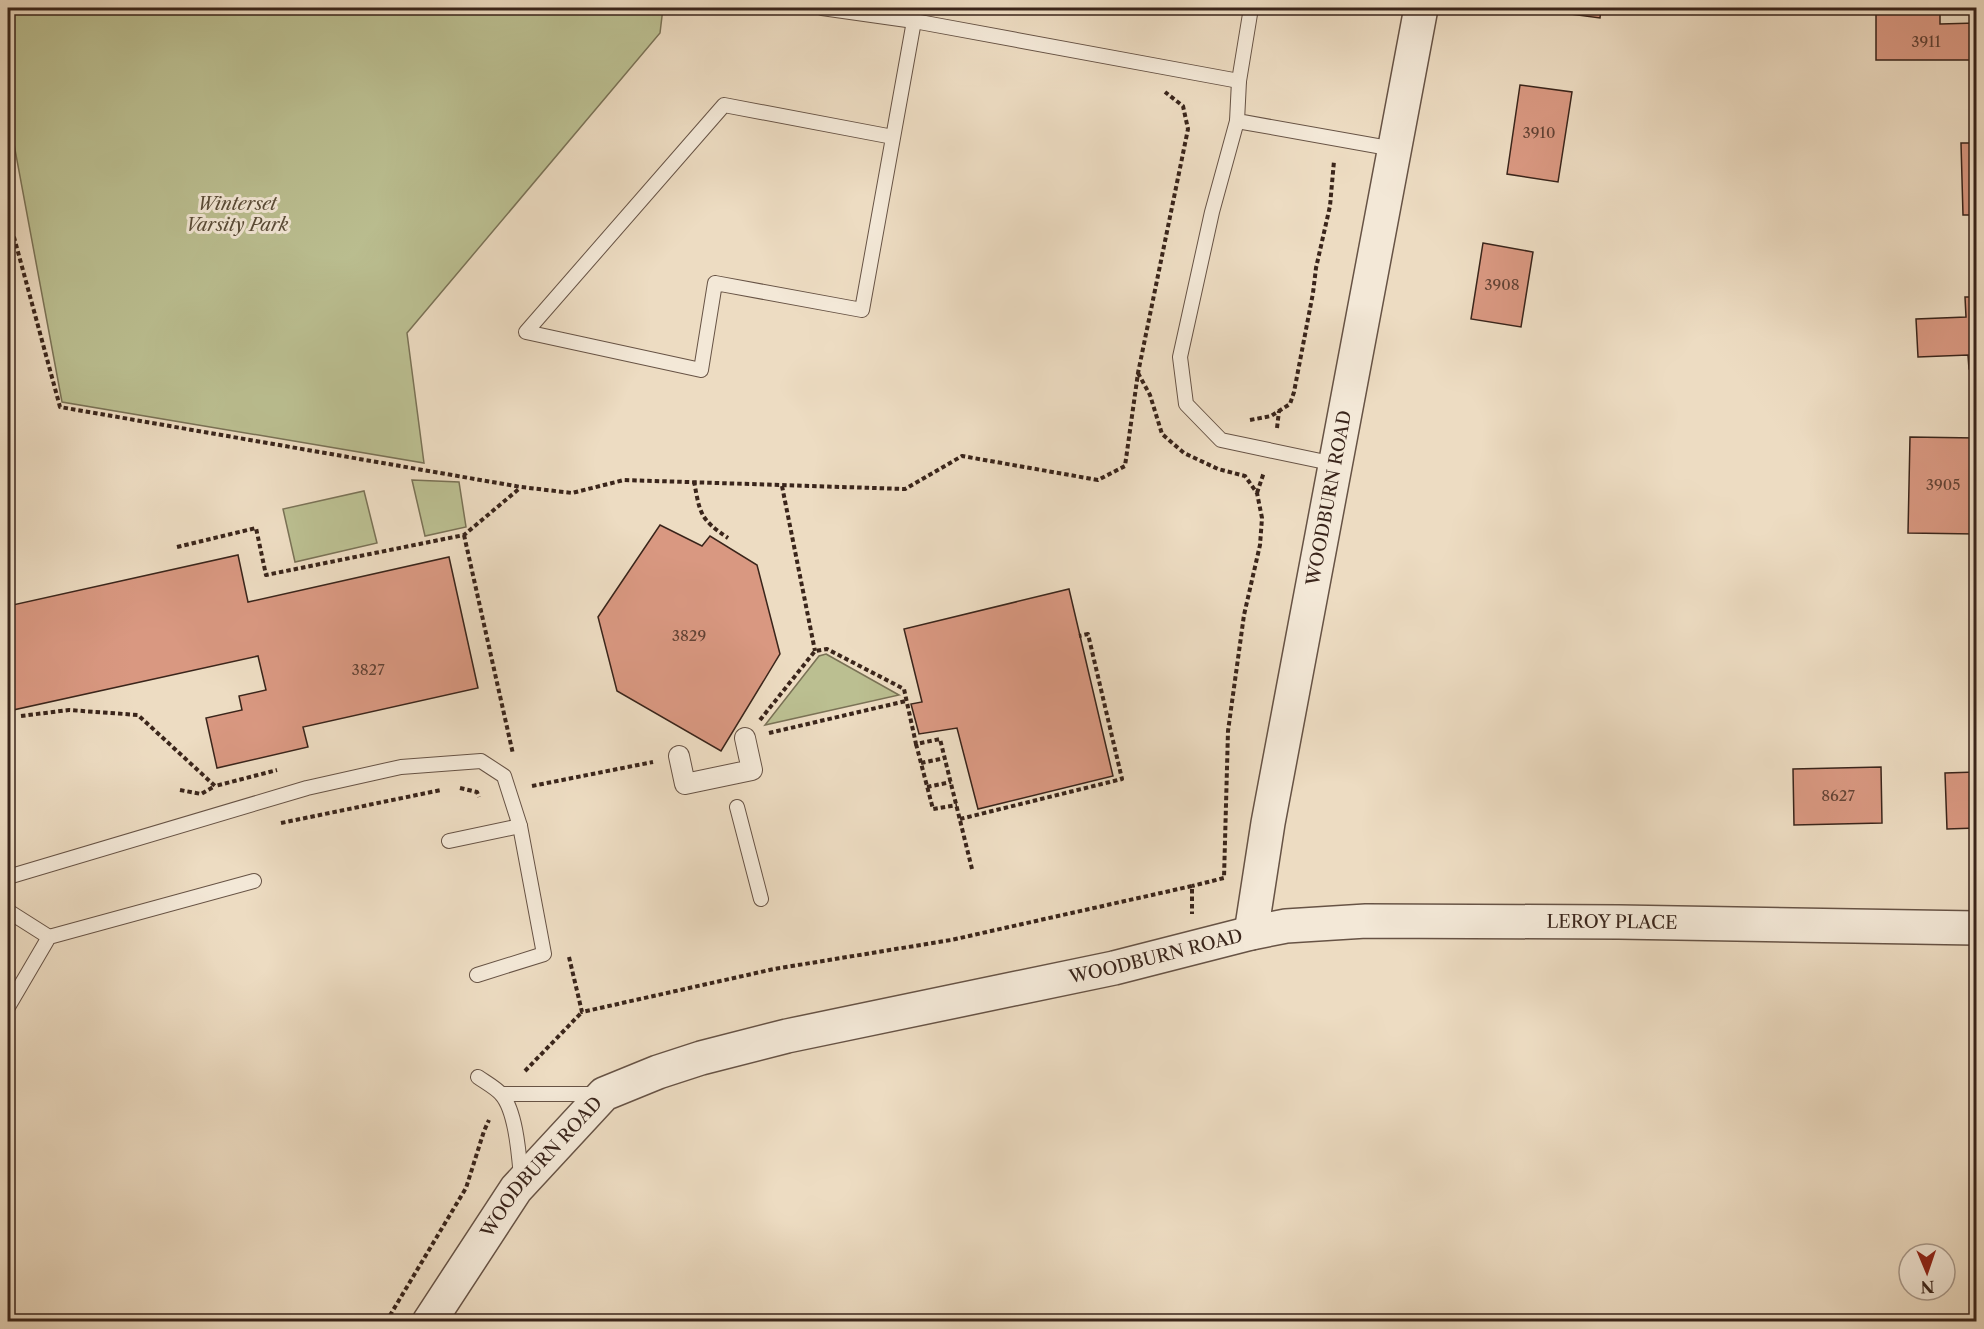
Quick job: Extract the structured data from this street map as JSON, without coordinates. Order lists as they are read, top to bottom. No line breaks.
{"streets":{"street":["WOODBURN ROAD","LEROY PLACE"]},"crossings":[["WOODBURN ROAD","LEROY PLACE"]],"parks":["Winterset Varsity Park"],"house_numbers":["3911","3910","3908","3905","3829","3827","8627"],"north":"bottom"}
